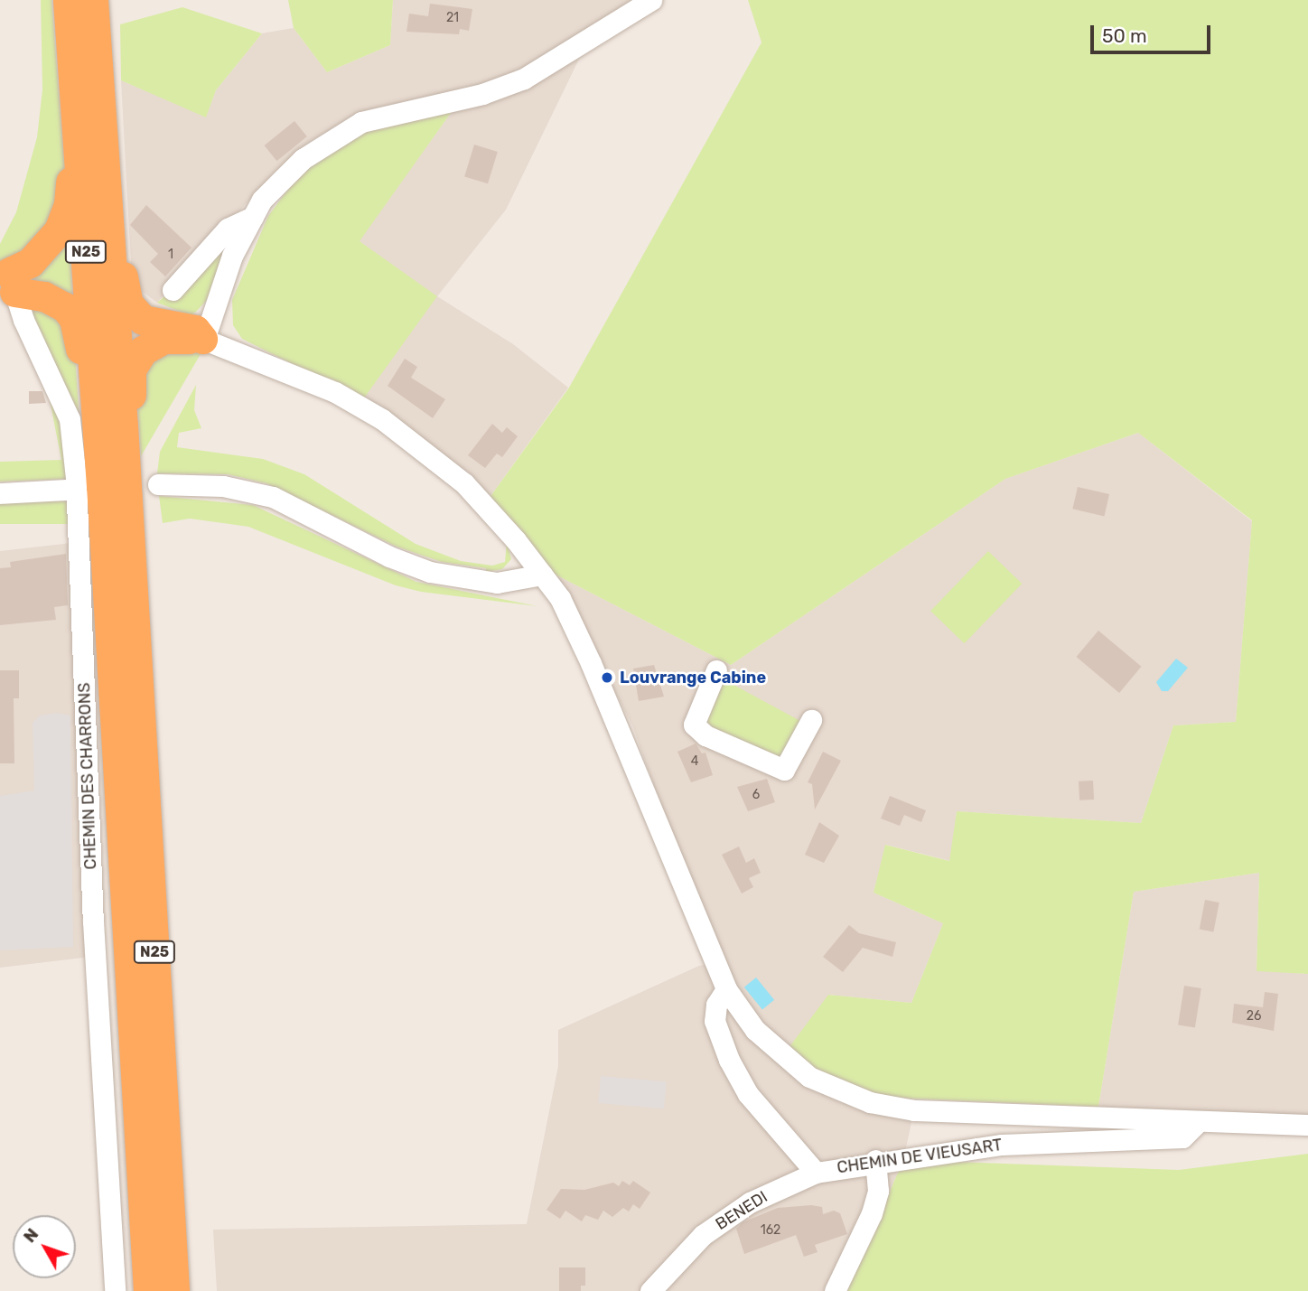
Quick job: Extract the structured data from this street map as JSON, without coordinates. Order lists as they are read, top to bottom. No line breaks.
{"streets":{"highway":["N25"],"street":["CHEMIN DES CHARRONS","CHEMIN DE VIEUSART","BENEDI"]},"crossings":[["CHEMIN DE VIEUSART","BENEDI"]],"places":["Louvrange Cabine"],"house_numbers":["21","1","4","6","26","162"],"scale_bar":"50 m","north":"top left"}
